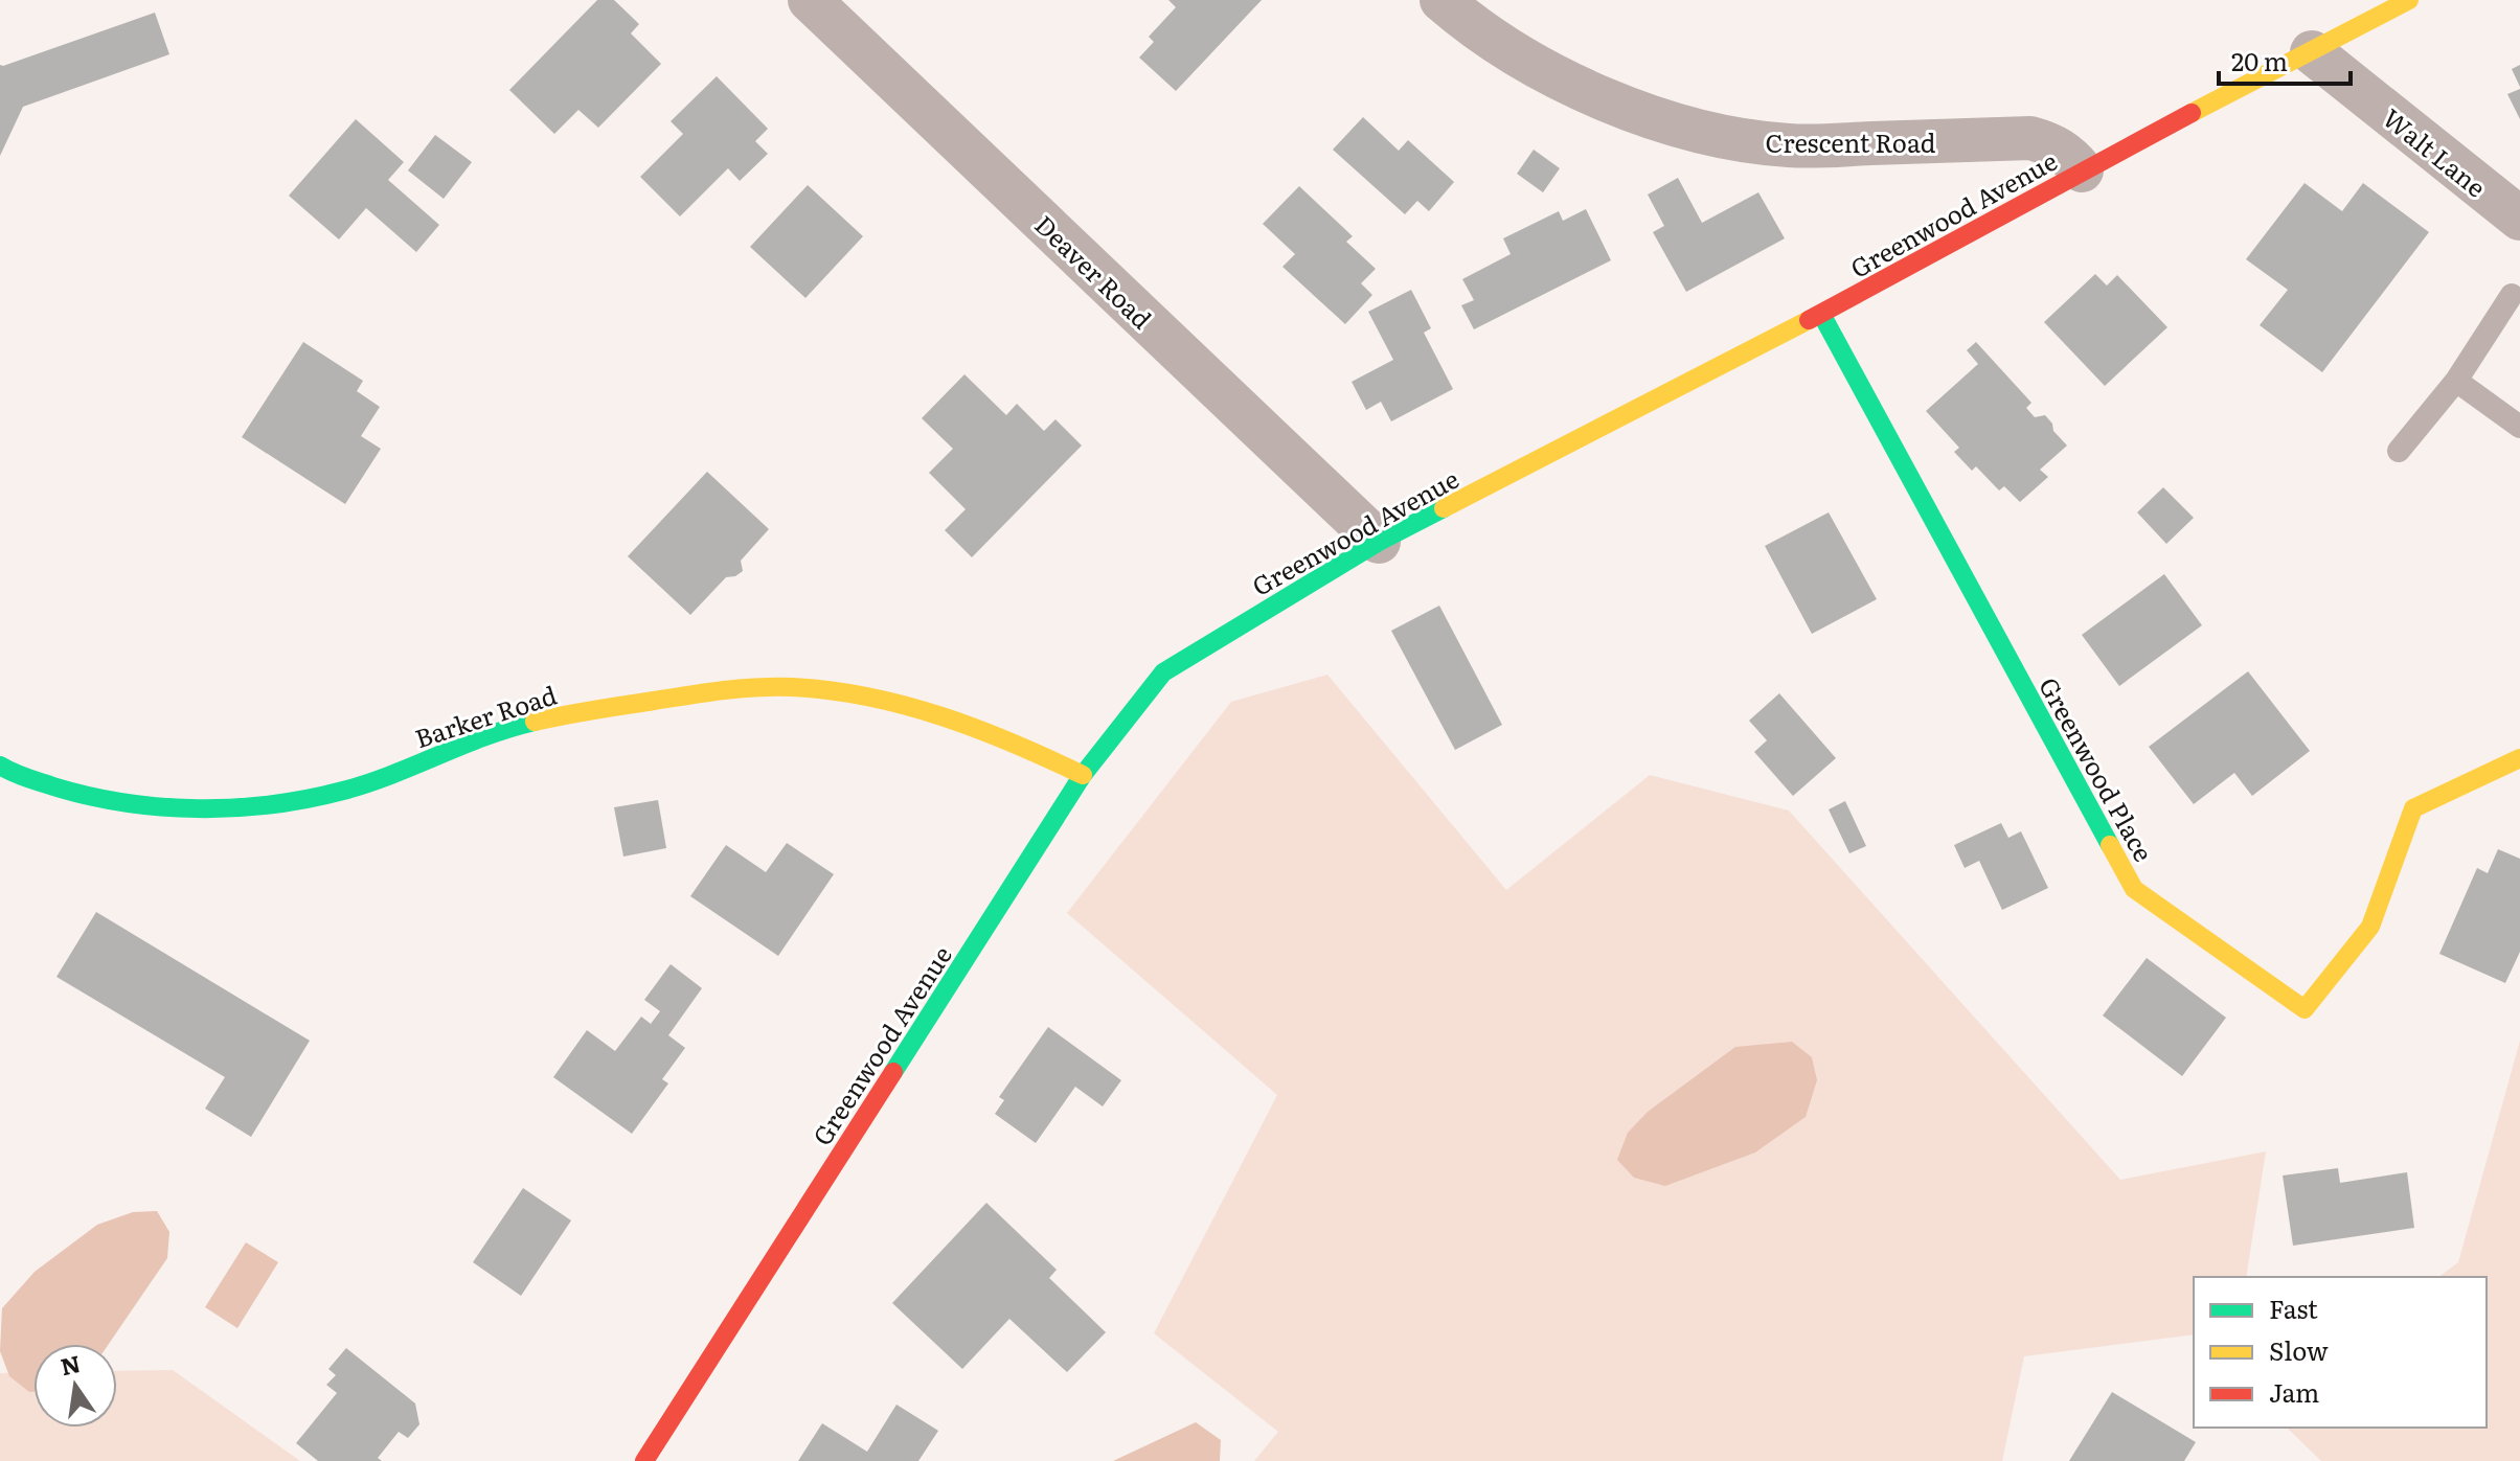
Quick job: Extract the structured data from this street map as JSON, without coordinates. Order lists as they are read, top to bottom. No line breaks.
{"streets":{"main road":["Greenwood Avenue","Barker Road","Greenwood Place"],"street":["Crescent Road","Walt Lane","Deaver Road"]},"crossings":[["Crescent Road","Greenwood Avenue"],["Walt Lane","Greenwood Avenue"],["Greenwood Avenue","Deaver Road"],["Greenwood Avenue","Barker Road"],["Greenwood Avenue","Greenwood Place"]],"legend":["Fast","Slow","Jam"],"scale_bar":"20 m","north":"top"}
